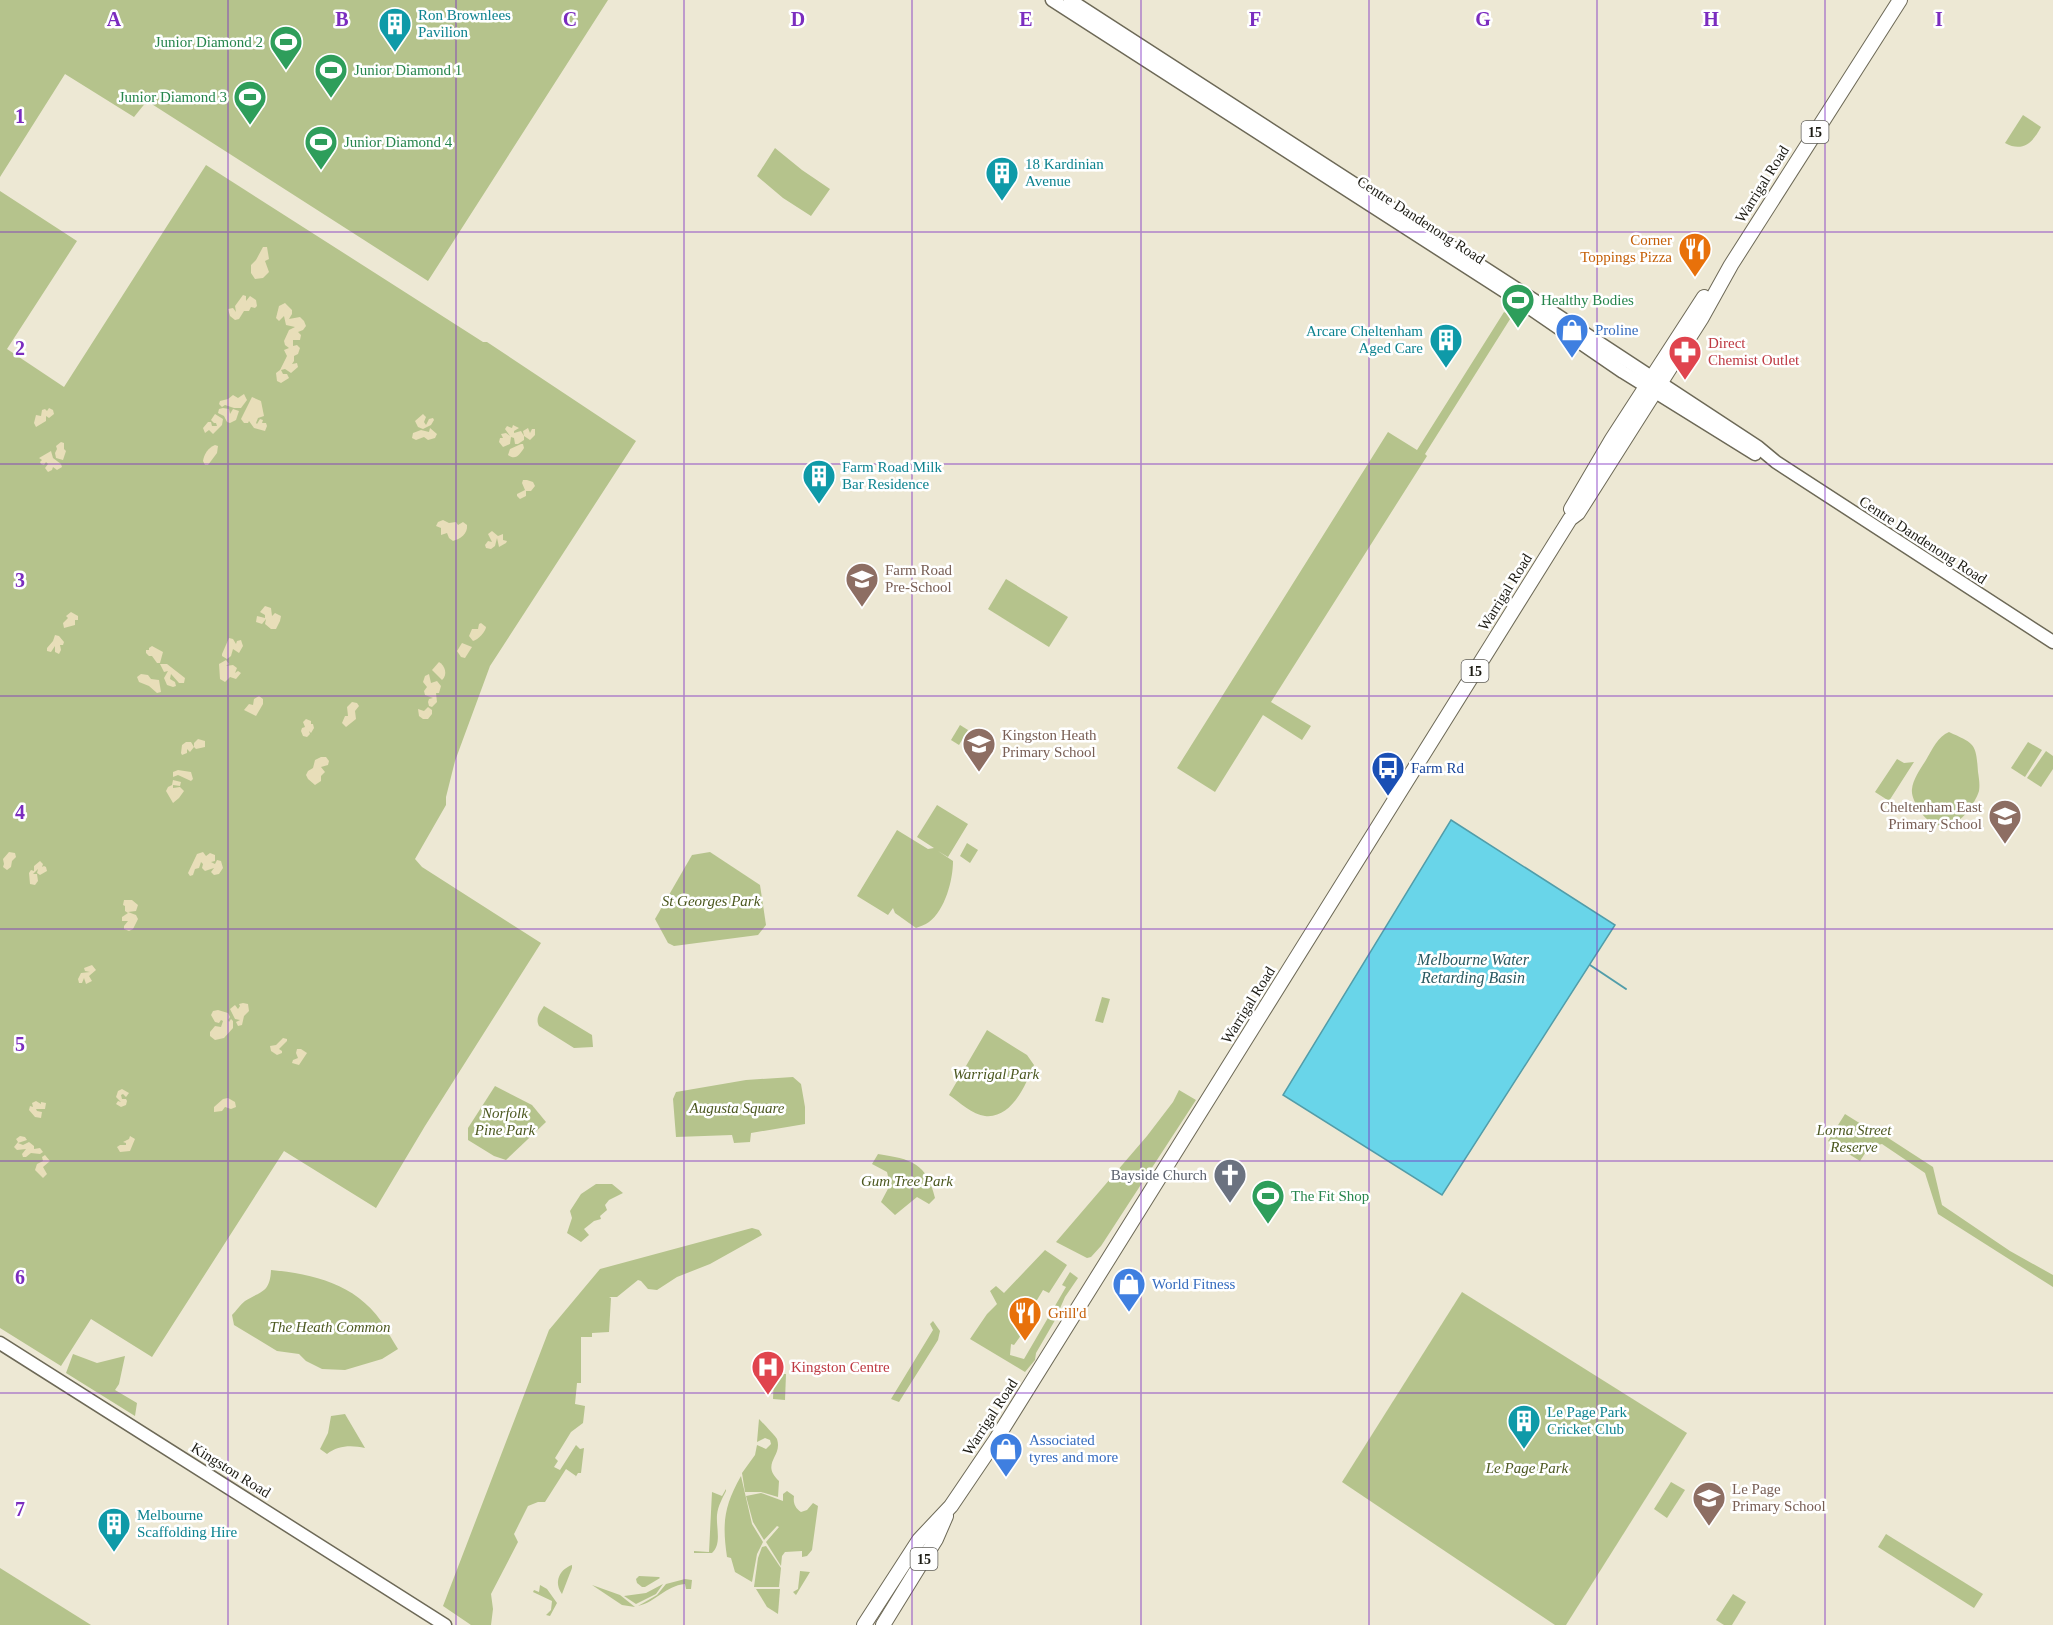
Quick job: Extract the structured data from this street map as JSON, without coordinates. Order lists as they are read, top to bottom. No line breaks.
{"streets":{"highway":["15","Warrigal Road"],"main road":["Centre Dandenong Road","Kingston Road"]},"crossings":[["Warrigal Road","Centre Dandenong Road"]],"water":["Melbourne Water Retarding Basin"],"parks":["St Georges Park","Warrigal Park","Augusta Square","Norfolk Pine Park","Lorna Street Reserve","Gum Tree Park","The Heath Common","Le Page Park"],"places":{"building":["Ron Brownlees Pavilion","18 Kardinian Avenue","Arcare Cheltenham Aged Care","Farm Road Milk Bar Residence","Le Page Park Cricket Club","Melbourne Scaffolding Hire"],"sports":["Junior Diamond 2","Junior Diamond 1","Junior Diamond 3","Junior Diamond 4","Healthy Bodies","The Fit Shop"],"restaurant":["Corner Toppings Pizza","Grill'd"],"shop":["Proline","World Fitness","Associated tyres and more"],"pharmacy":["Direct Chemist Outlet"],"school or university":["Farm Road Pre-School","Kingston Heath Primary School","Cheltenham East Primary School","Le Page Primary School"],"bus stop":["Farm Rd"],"church":["Bayside Church"],"hospital":["Kingston Centre"]},"grid":{"columns":["A","B","C","D","E","F","G","H","I"],"rows":["1","2","3","4","5","6","7"]}}
